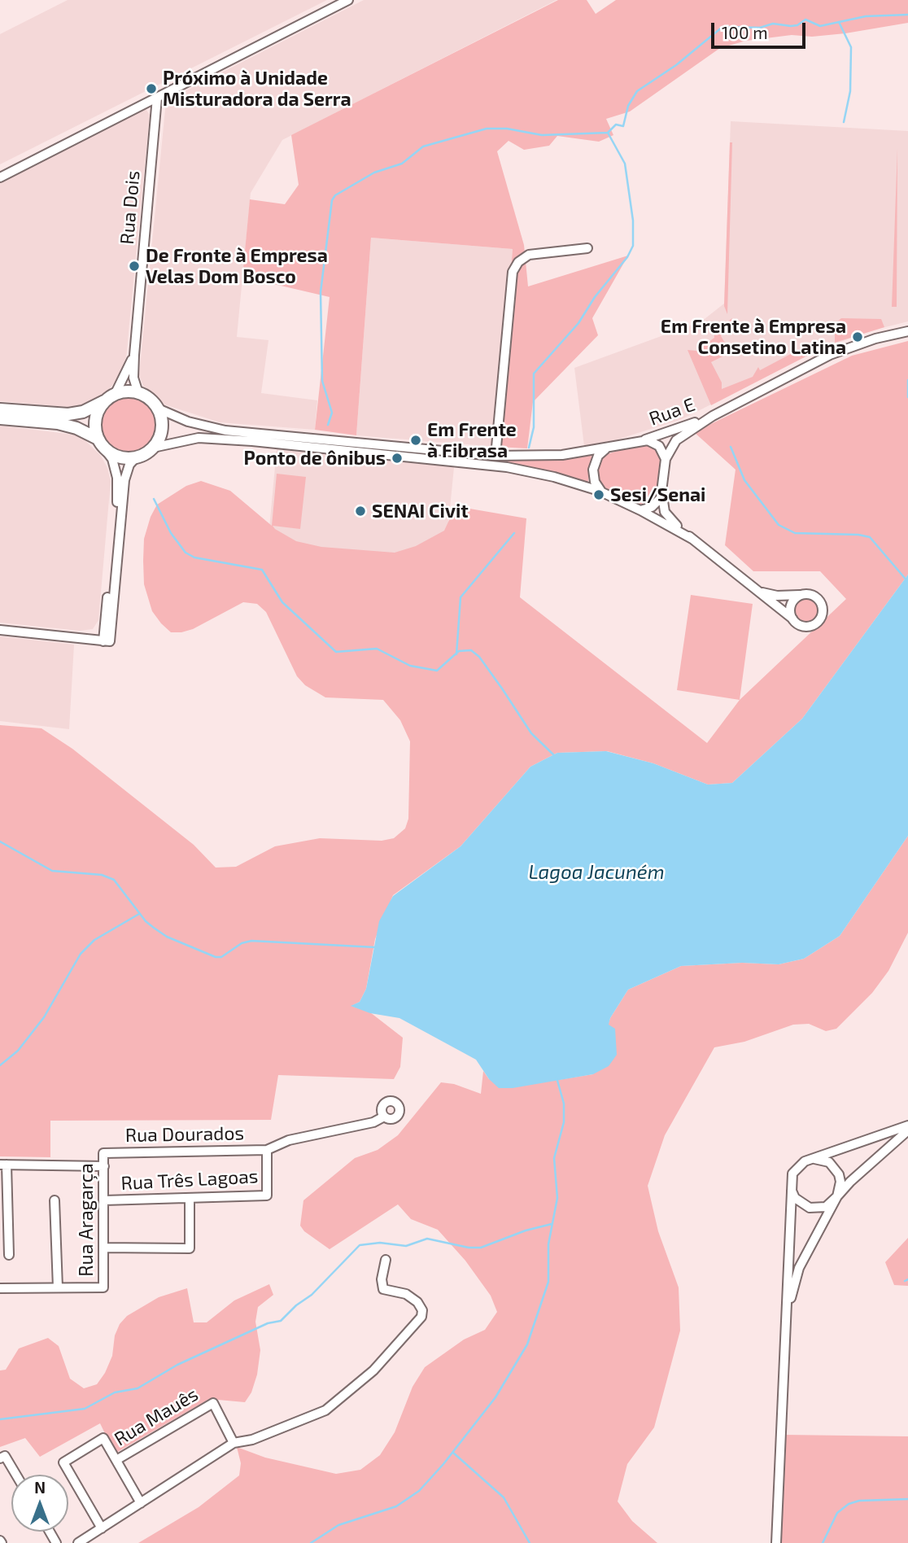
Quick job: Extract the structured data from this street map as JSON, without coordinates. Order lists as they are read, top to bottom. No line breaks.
{"streets":{"street":["Rua Dois","Rua E","Rua Dourados","Rua Três Lagoas","Rua Aragarça","Rua Mauês"]},"crossings":[["Rua Dourados","Rua Três Lagoas"],["Rua Dourados","Rua Aragarça"],["Rua Três Lagoas","Rua Aragarça"]],"water":["Lagoa Jacuném"],"places":["Próximo à Unidade Misturadora da Serra","De Fronte à Empresa Velas Dom Bosco","Em Frente à Empresa Consetino Latina","Em Frente à Fibrasa","Ponto de ônibus","Sesi/Senai","SENAI Civit"],"scale_bar":"100 m","north":"top"}
